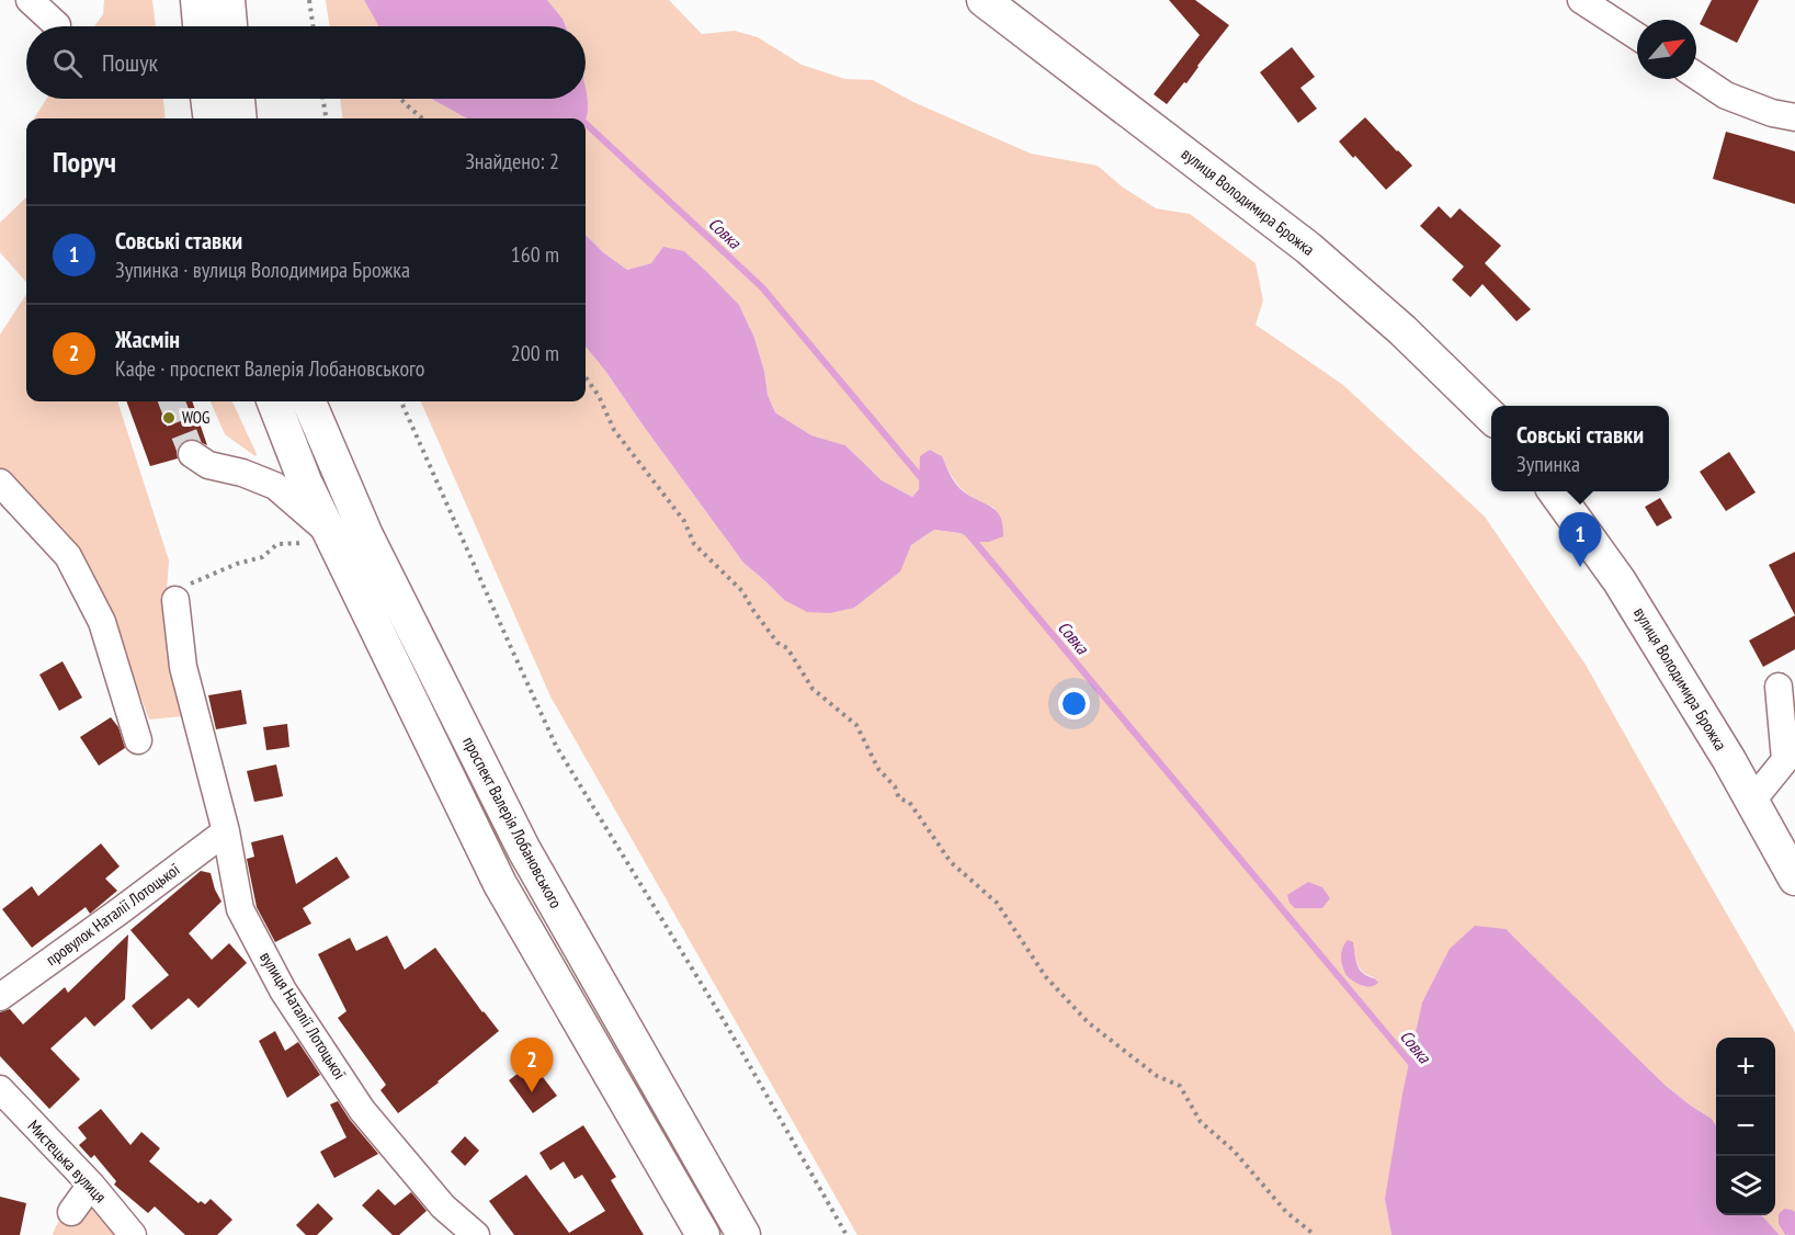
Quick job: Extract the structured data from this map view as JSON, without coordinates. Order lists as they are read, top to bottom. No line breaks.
{"streets":{"main road":["вулиця Володимира Брожка","проспект Валерія Лобановського"],"street":["провулок Наталії Лотоцької","вулиця Наталії Лотоцької","Мистецька вулиця"]},"crossings":[["провулок Наталії Лотоцької","вулиця Наталії Лотоцької"]],"water":["Совка"],"places":["WOG"],"north":"top right","page":{"search":"Пошук","heading":["Поруч","Знайдено: 2"],"list":[{"mark":"1","name":"Совські ставки","note":"Зупинка · вулиця Володимира Брожка","value":"160 m"},{"mark":"2","name":"Жасмін","note":"Кафе · проспект Валерія Лобановського","value":"200 m"}],"popup":["Совські ставки","Зупинка"],"pins":["1","2"],"map_buttons":["+","−"]}}
